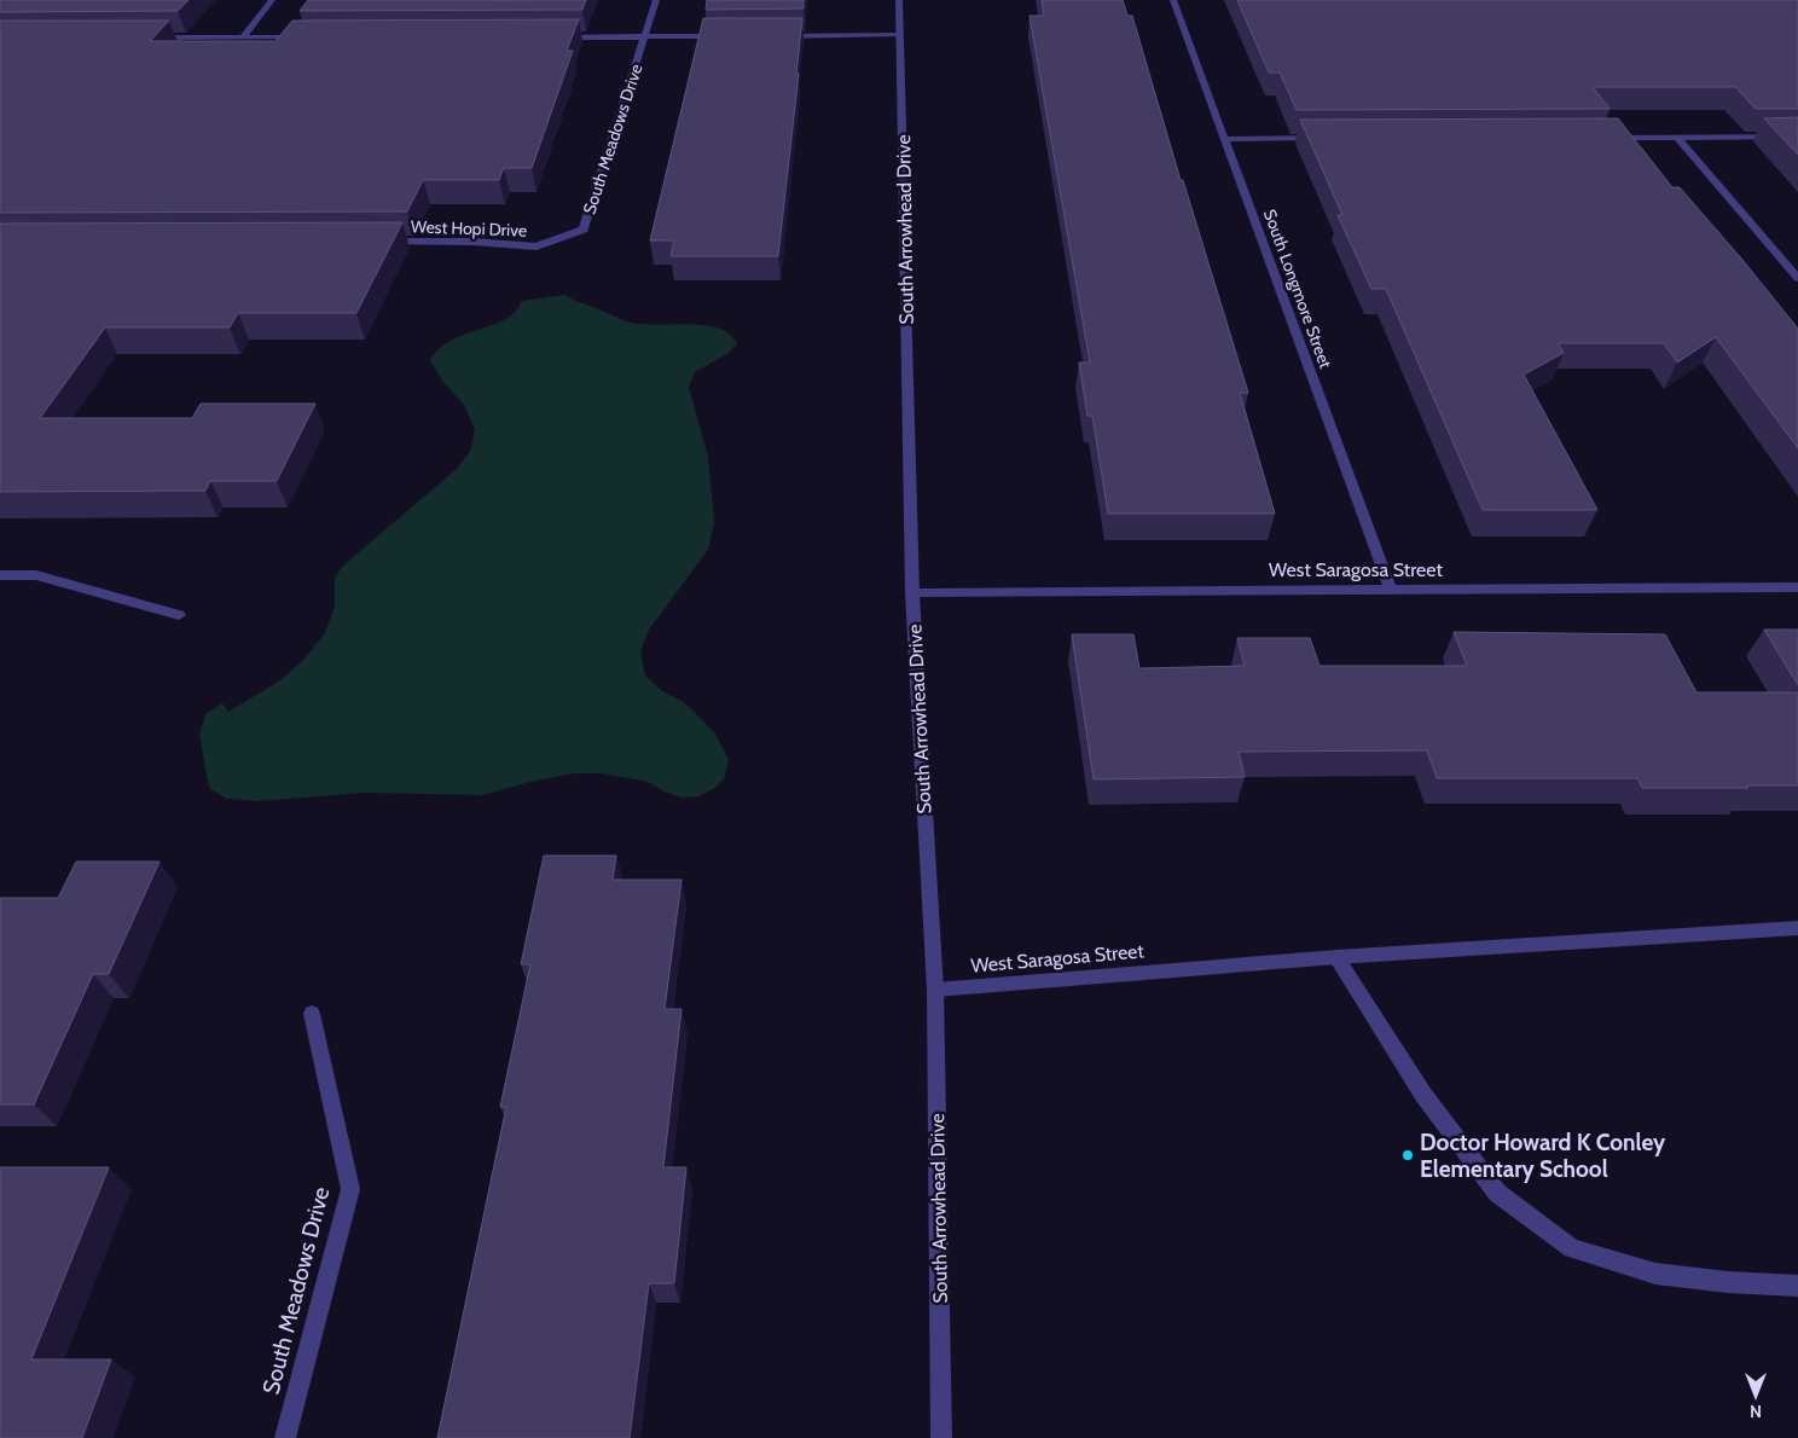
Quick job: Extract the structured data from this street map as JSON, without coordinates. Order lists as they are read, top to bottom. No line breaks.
{"streets":{"street":["South Meadows Drive","West Hopi Drive","South Arrowhead Drive","South Longmore Street","West Saragosa Street"]},"crossings":[["South Meadows Drive","West Hopi Drive"],["South Arrowhead Drive","West Saragosa Street"],["South Longmore Street","West Saragosa Street"]],"places":["Doctor Howard K Conley Elementary School"],"north":"bottom"}
